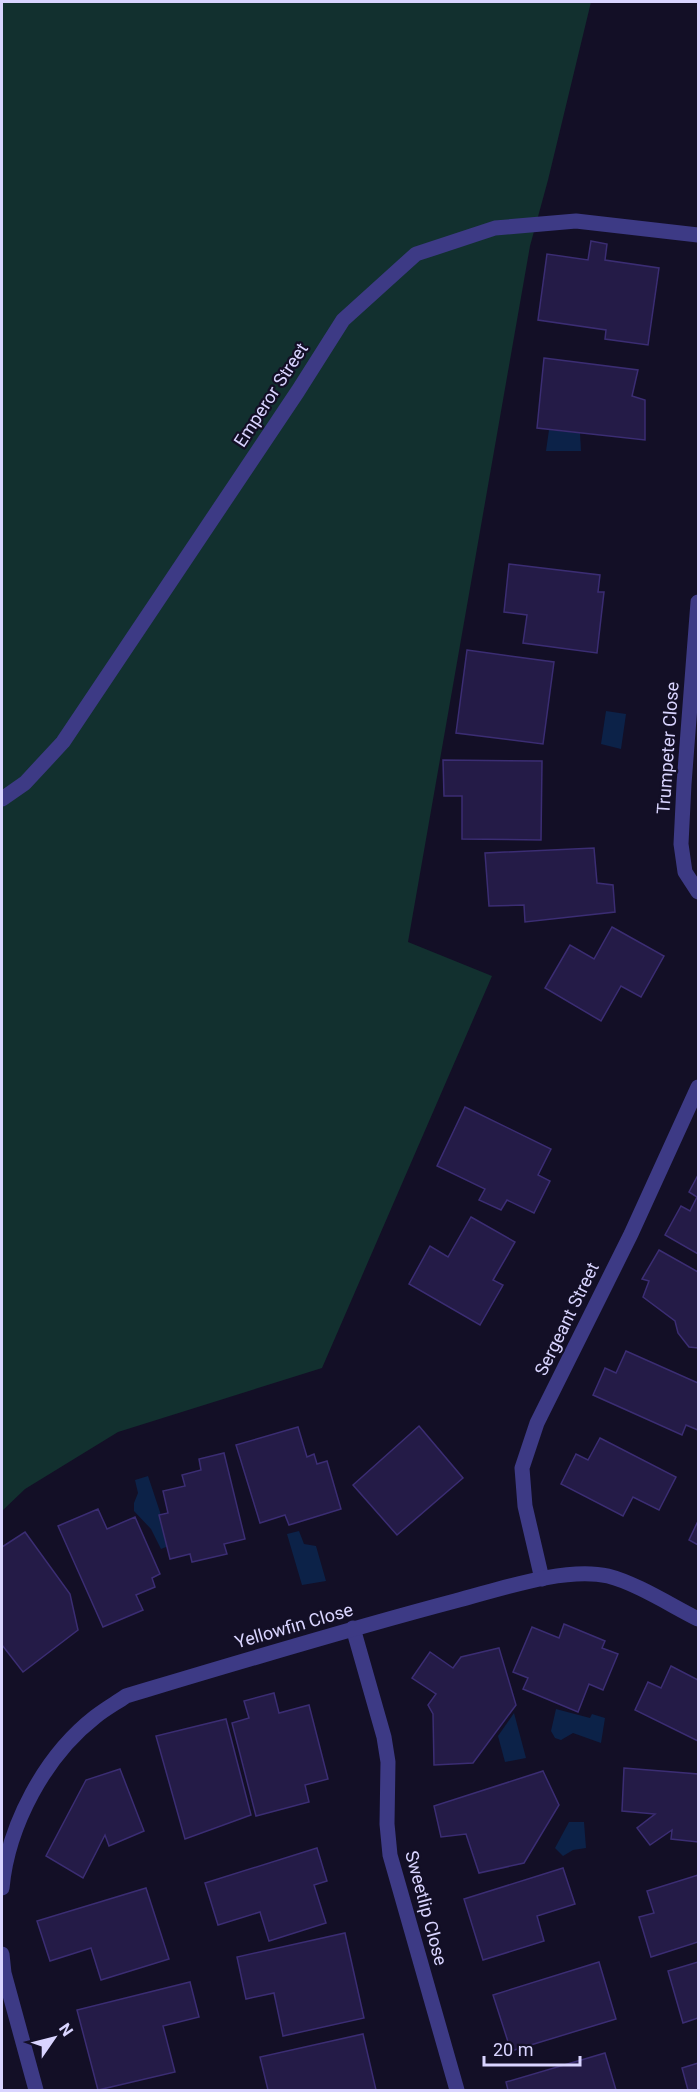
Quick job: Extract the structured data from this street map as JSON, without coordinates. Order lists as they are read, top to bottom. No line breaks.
{"streets":{"street":["Emperor Street","Trumpeter Close","Sergeant Street","Yellowfin Close","Sweetlip Close"]},"crossings":[["Sergeant Street","Yellowfin Close"],["Yellowfin Close","Sweetlip Close"]],"scale_bar":"20 m","north":"top right"}
